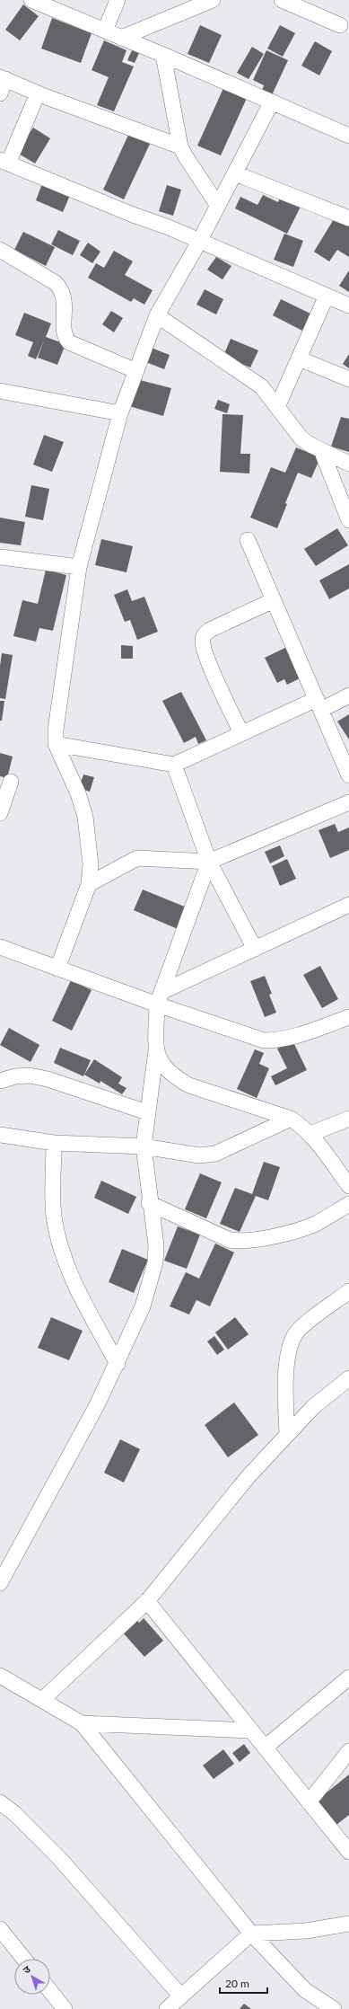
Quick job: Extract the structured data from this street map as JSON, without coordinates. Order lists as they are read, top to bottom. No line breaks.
{"scale_bar":"20 m","north":"top left"}
